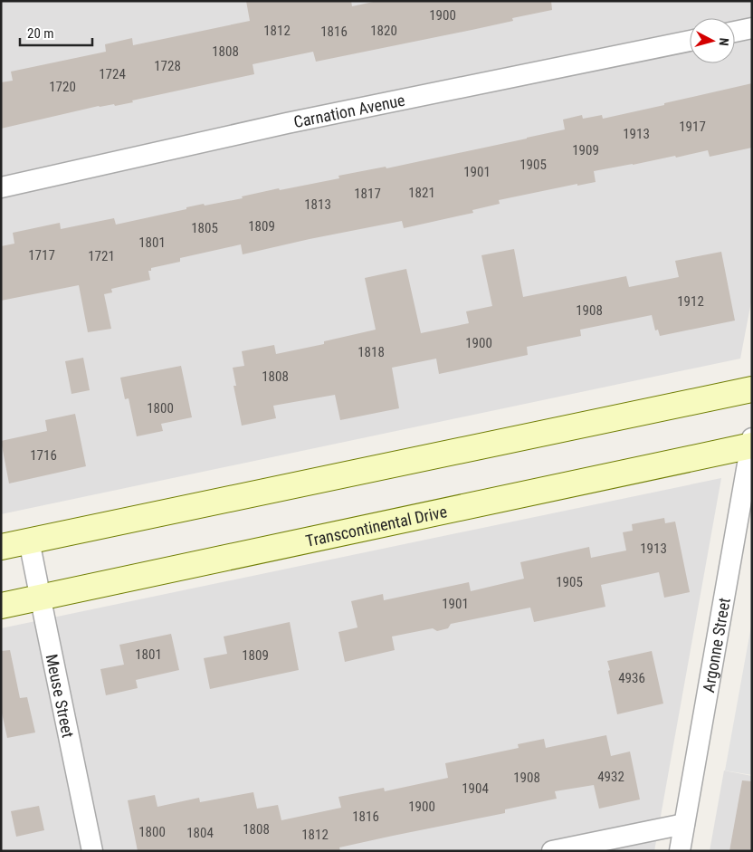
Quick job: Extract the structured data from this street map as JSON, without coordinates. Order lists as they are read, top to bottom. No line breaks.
{"streets":{"street":["Carnation Avenue","Transcontinental Drive","Argonne Street","Meuse Street"]},"crossings":[["Transcontinental Drive","Argonne Street"],["Transcontinental Drive","Meuse Street"]],"house_numbers":["1900","1812","1820","1816","1808","1728","1724","1720","1917","1913","1909","1905","1901","1821","1817","1813","1809","1805","1801","1717","1721","1912","1908","1900","1818","1808","1800","1716","1913","1905","1901","1801","1809","4936","4932","1908","1904","1900","1816","1808","1800","1804","1812"],"scale_bar":"20 m","north":"right"}
